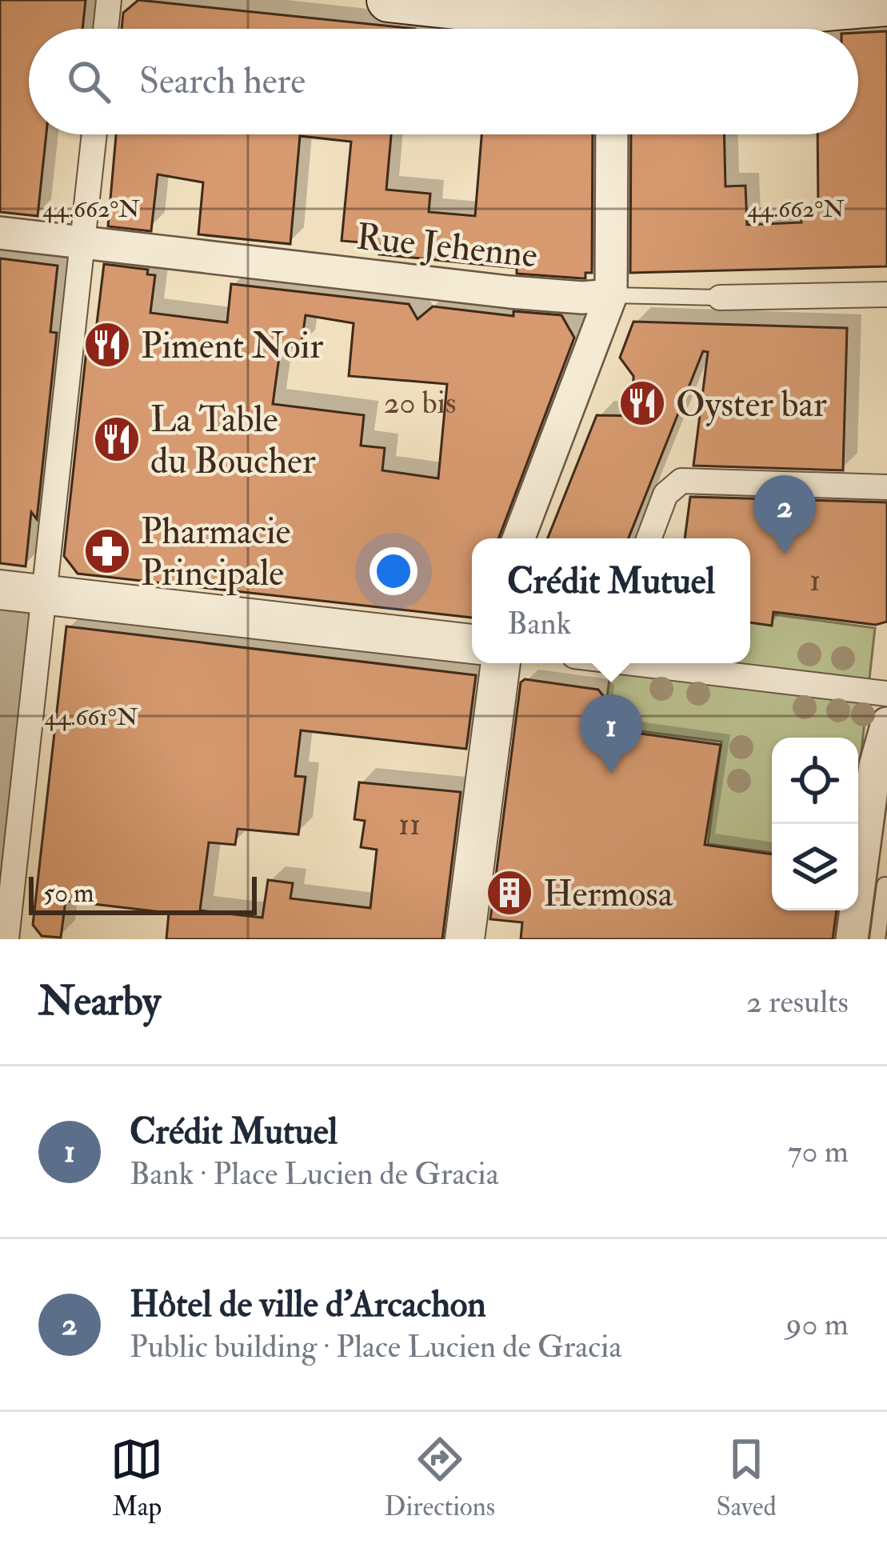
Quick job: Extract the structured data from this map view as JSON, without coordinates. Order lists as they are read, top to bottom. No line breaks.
{"streets":{"street":["Rue Jehenne"]},"places":{"restaurant":["Piment Noir","Oyster bar","La Table du Boucher"],"pharmacy":["Pharmacie Principale"],"building":["Hermosa"]},"house_numbers":["20 bis","1","11"],"scale_bar":"50 m","page":{"search":"Search here","pins":["2","1"],"popup":["Crédit Mutuel","Bank"],"scale":"50 m","heading":["Nearby","2 results"],"list":[{"mark":"1","name":"Crédit Mutuel","note":"Bank · Place Lucien de Gracia","value":"70 m"},{"mark":"2","name":"Hôtel de ville d'Arcachon","note":"Public building · Place Lucien de Gracia","value":"90 m"}],"nav":["Map","Directions","Saved"]},"coordinates":["44.662°N","44.661°N"]}
